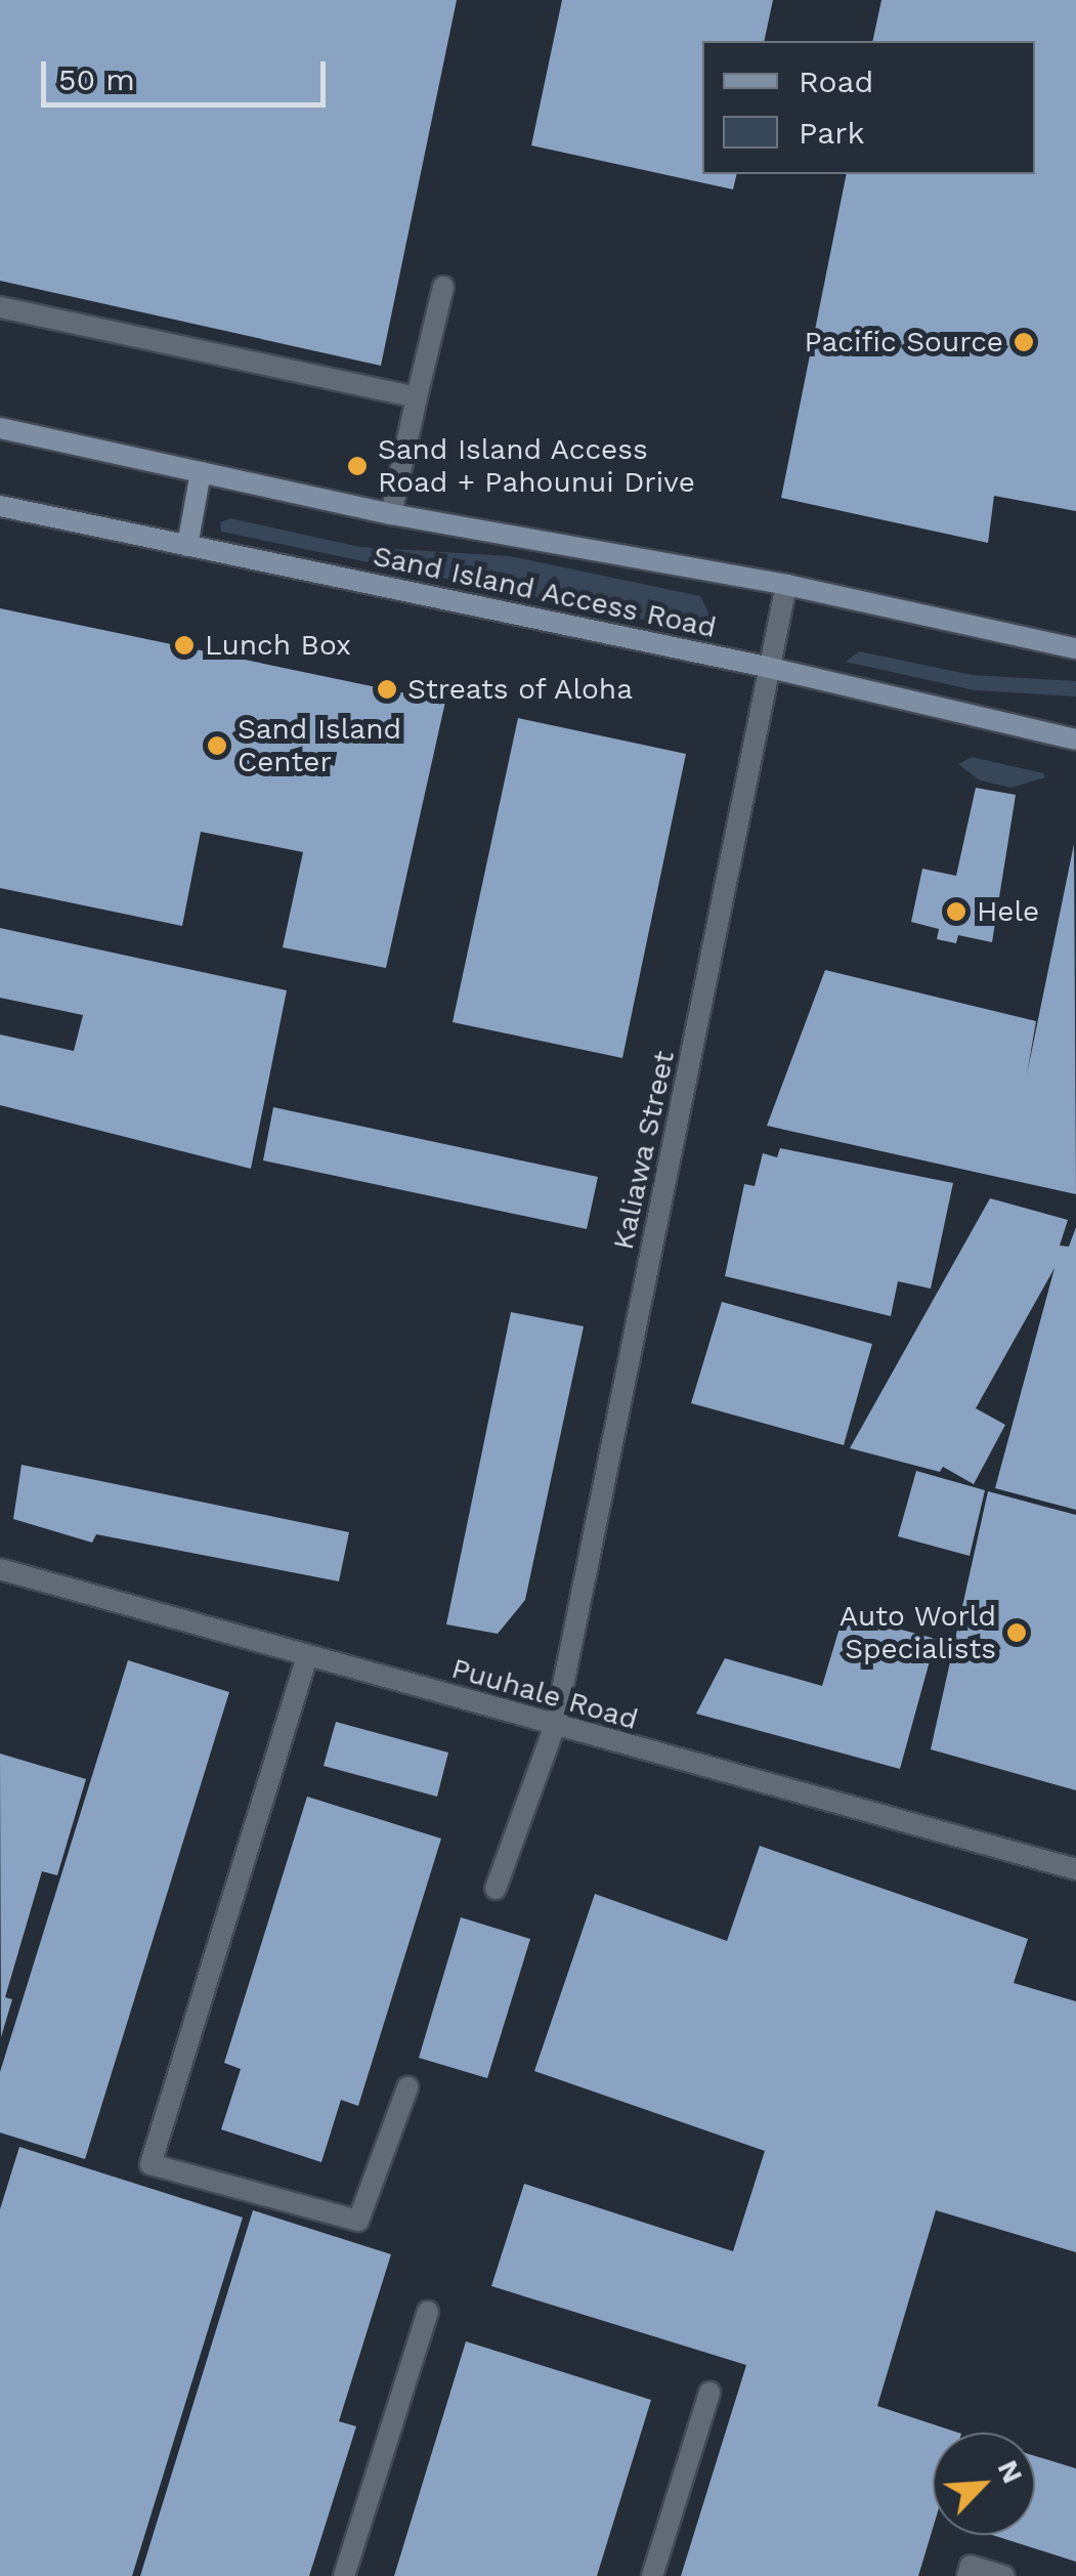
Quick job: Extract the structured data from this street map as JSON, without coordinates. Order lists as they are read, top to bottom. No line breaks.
{"streets":{"main road":["Sand Island Access Road"],"street":["Kaliawa Street","Puuhale Road"]},"crossings":[["Sand Island Access Road","Kaliawa Street"],["Kaliawa Street","Puuhale Road"]],"places":["Pacific Source","Sand Island Access Road + Pahounui Drive","Lunch Box","Streats of Aloha","Sand Island Center","Hele","Auto World Specialists"],"legend":["Road","Park"],"scale_bar":"50 m","north":"top right"}
